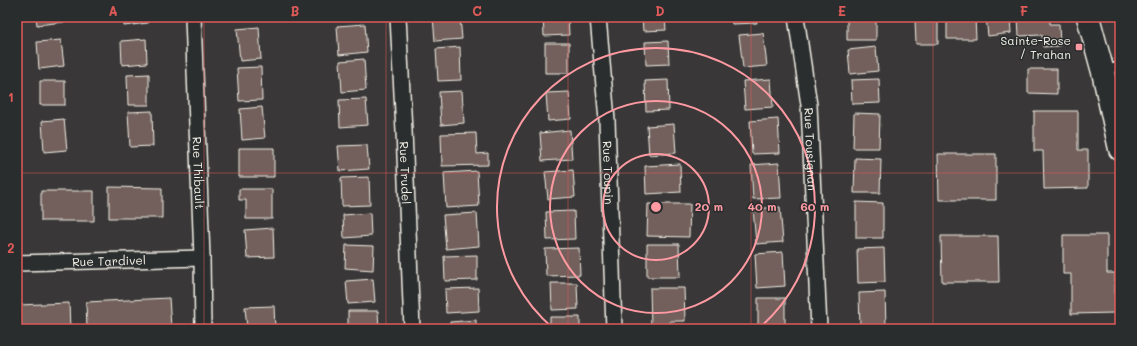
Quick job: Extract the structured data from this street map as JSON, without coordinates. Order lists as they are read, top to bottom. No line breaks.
{"streets":{"street":["Rue Tousignan","Rue Thibault","Rue Trudel","Rue Toupin","Rue Tardivel"]},"crossings":[["Rue Thibault","Rue Tardivel"]],"places":{"transit":["Sainte-Rose / Trahan"]},"grid":{"columns":["A","B","C","D","E","F"],"rows":["1","2"]},"rings":["20 m","40 m","60 m"]}
